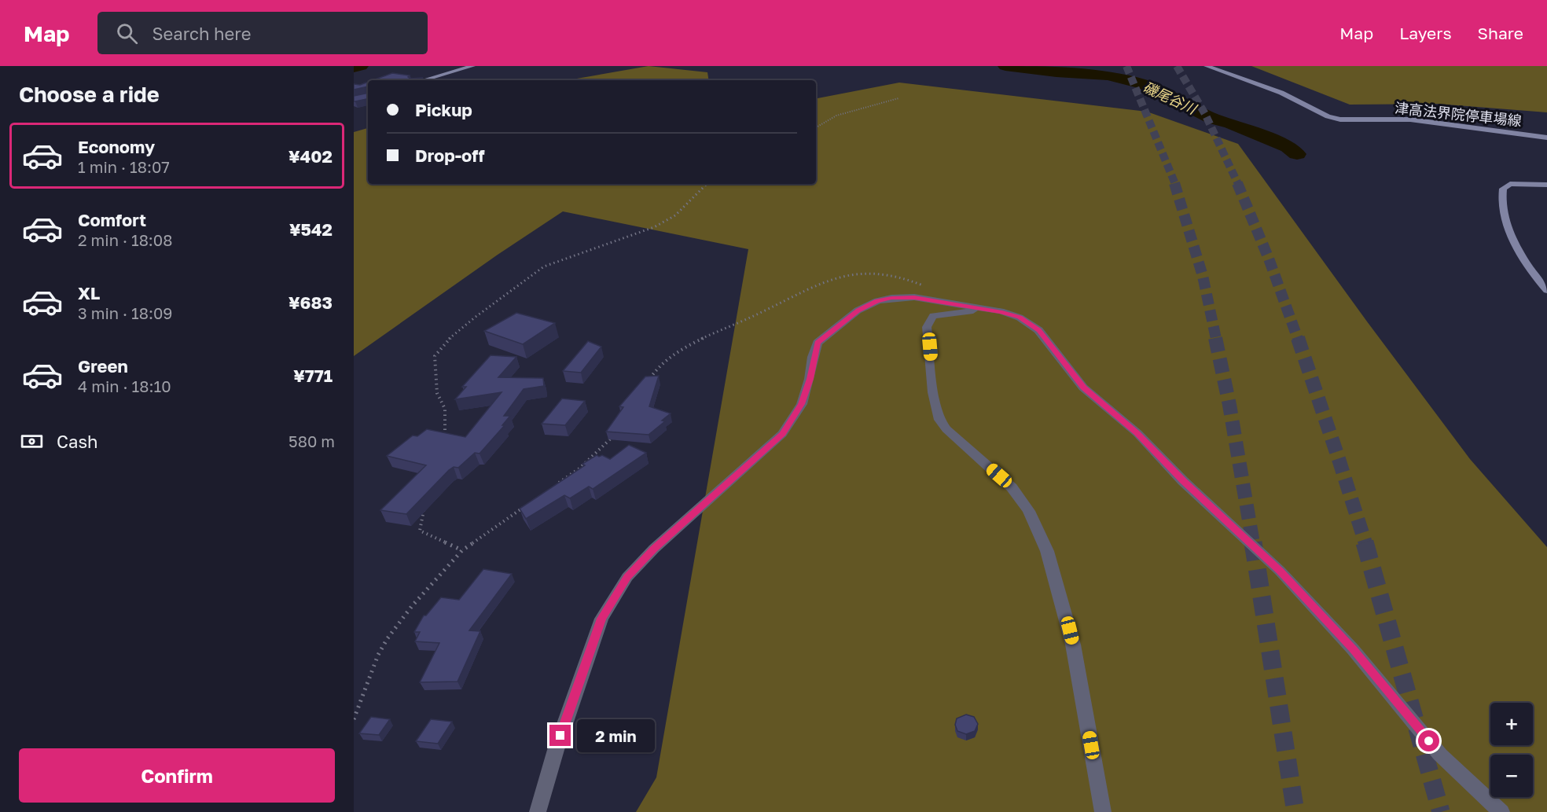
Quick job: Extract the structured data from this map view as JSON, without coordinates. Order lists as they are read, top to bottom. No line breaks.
{"streets":{"main road":["津高法界院停車場線"]},"water":["磯尾谷川"],"page":{"header":"Map","search":"Search here","nav":["Map","Layers","Share"],"heading":"Choose a ride","banner":["Pickup","Drop-off"],"list":[{"name":"Economy","note":"1 min · 18:07","value":"¥402"},{"name":"Comfort","note":"2 min · 18:08","value":"¥542"},{"name":"XL","note":"3 min · 18:09","value":"¥683"},{"name":"Green","note":"4 min · 18:10","value":"¥771"}],"pay":["Cash","580 m"],"map_buttons":["+","−"],"bubble":"2 min","buttons":"Confirm"}}
